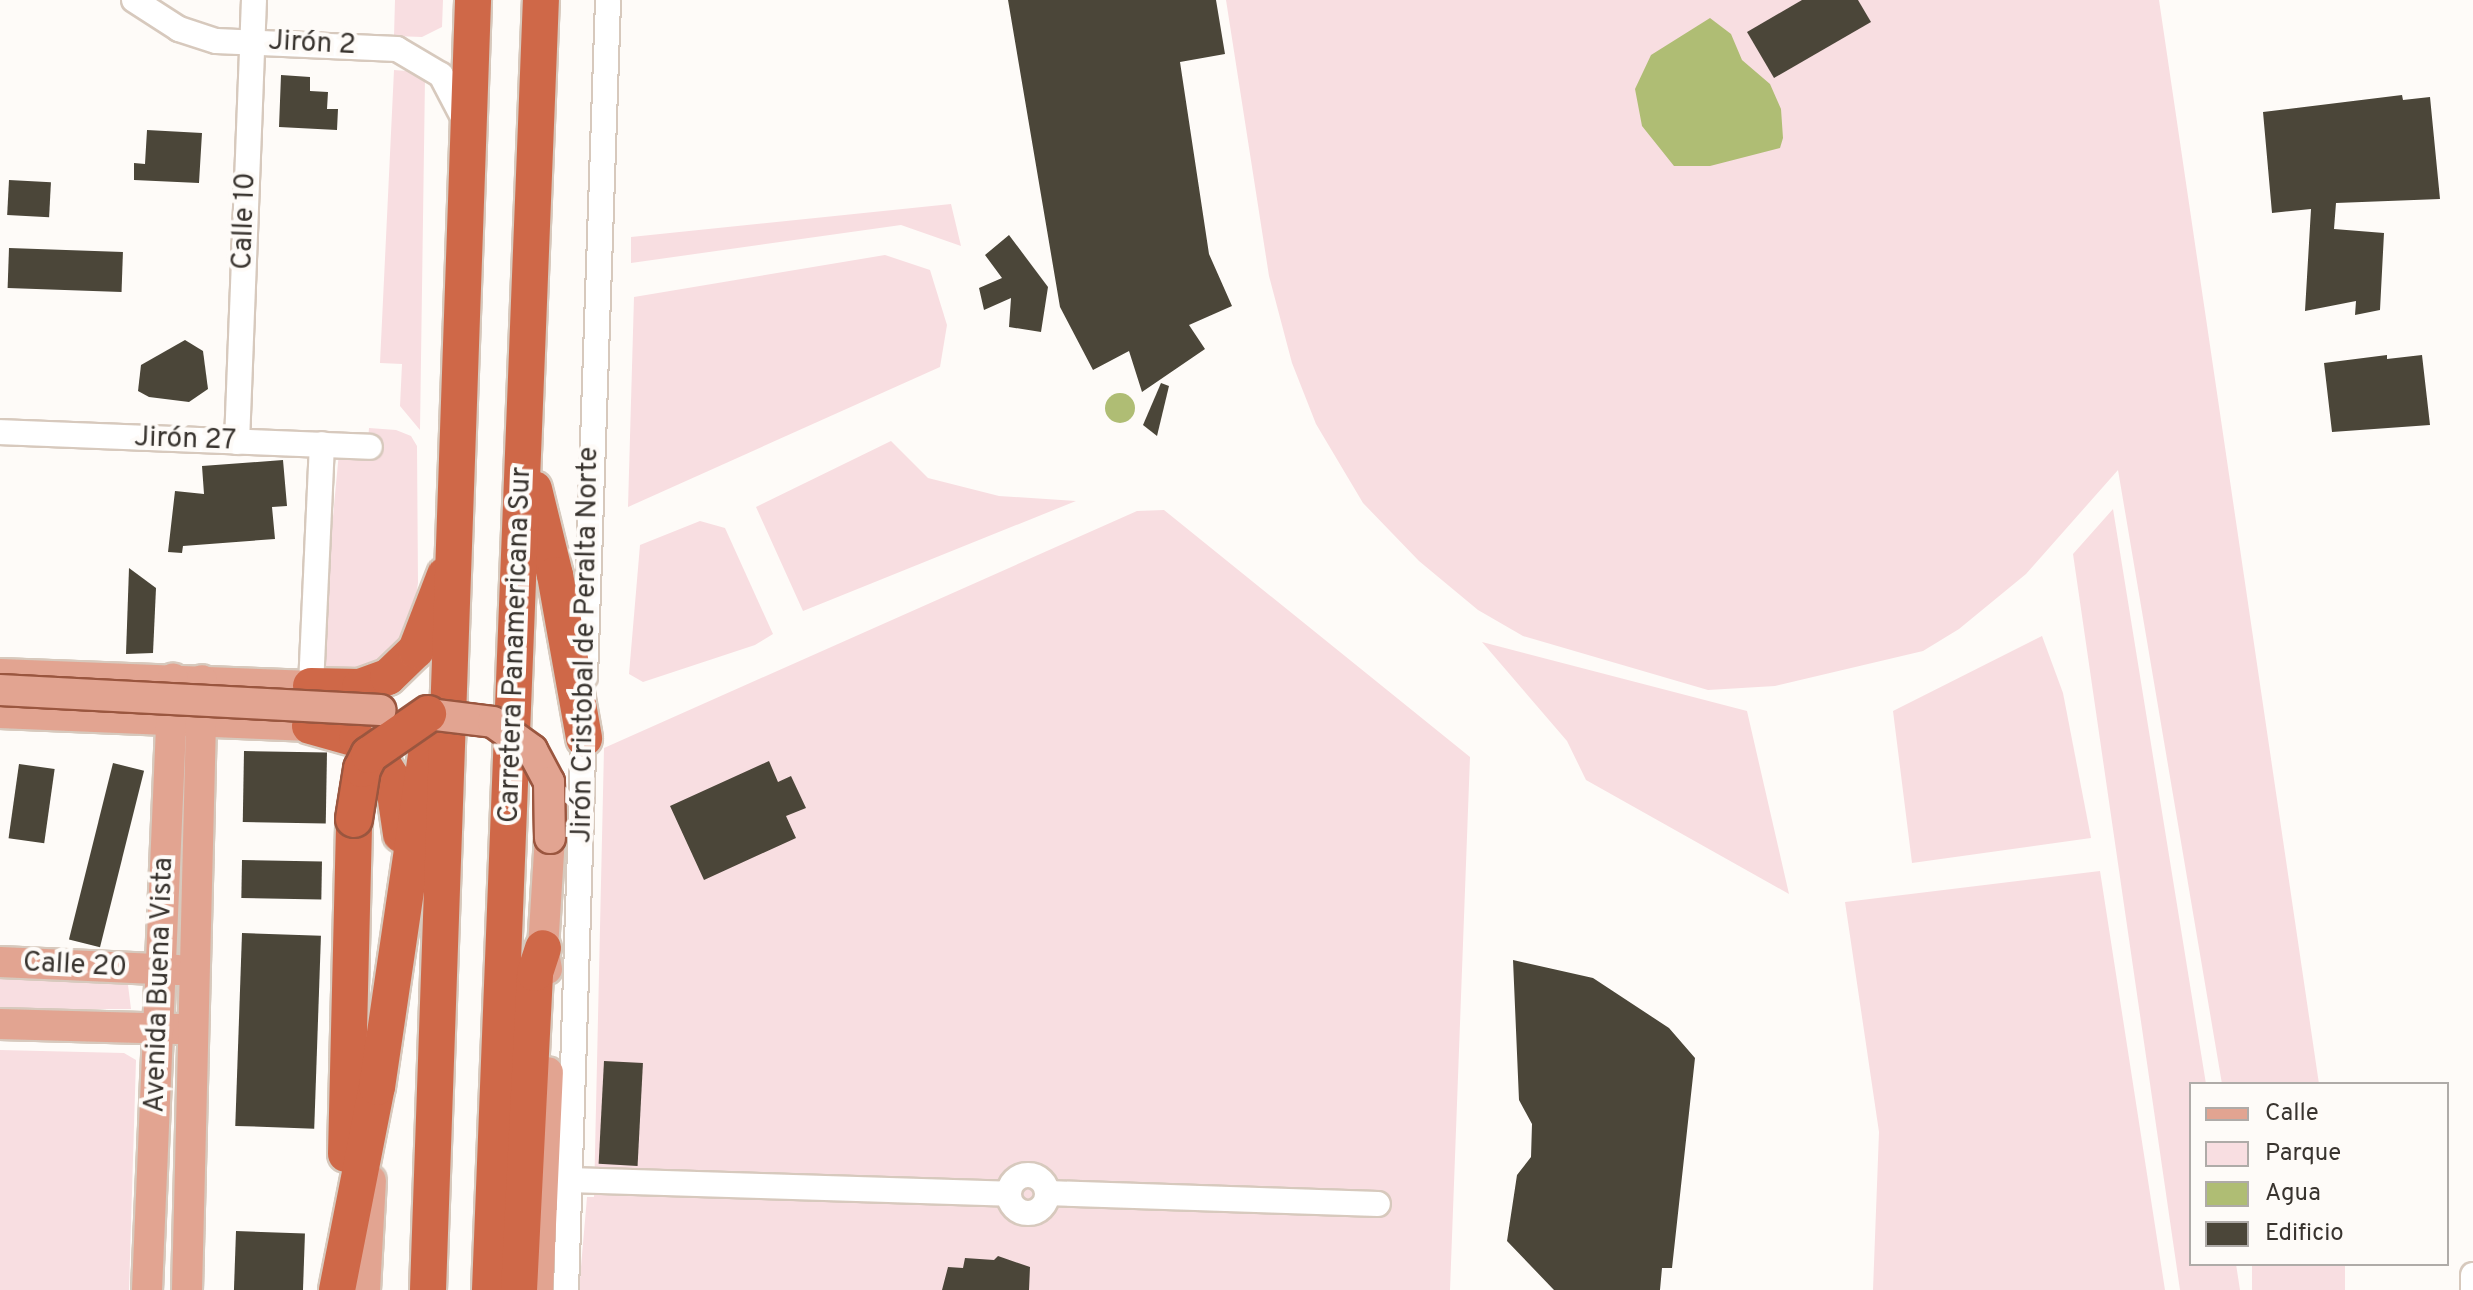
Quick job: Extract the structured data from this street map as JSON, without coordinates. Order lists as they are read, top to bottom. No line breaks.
{"streets":{"highway":["Carretera Panamericana Sur"],"main road":["Calle 20","Avenida Buena Vista"],"street":["Jirón 2","Calle 10","Jirón 27","Jirón Cristobal de Peralta Norte"]},"crossings":[["Jirón 2","Calle 10"],["Calle 10","Jirón 27"],["Calle 20","Avenida Buena Vista"]],"legend":["Calle","Parque","Agua","Edificio"]}
